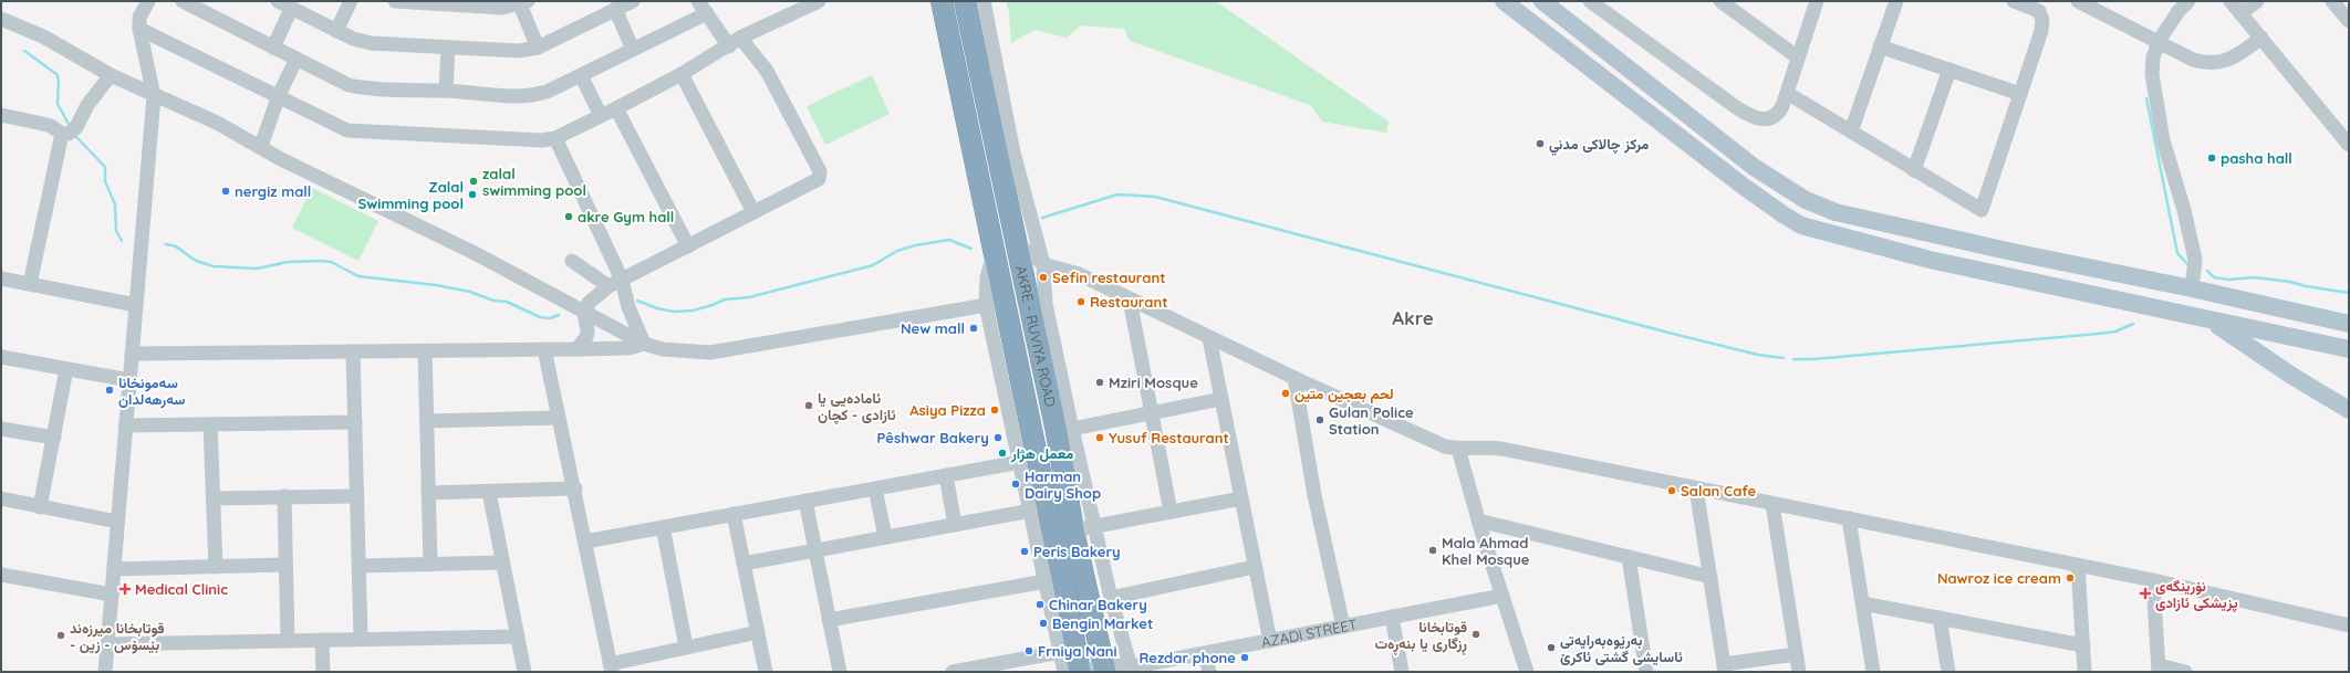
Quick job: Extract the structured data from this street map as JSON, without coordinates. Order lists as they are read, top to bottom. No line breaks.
{"streets":{"highway":["AKRE - RUVIYA ROAD"],"street":["AZADI STREET"]},"crossings":[["AKRE - RUVIYA ROAD","AZADI STREET"]],"districts":["Akre"],"places":{"other":["مركز چالاکى مدني","pasha hall","zalal swimming pool","nergiz mall","Zalal Swimming pool","akre Gym hall","Sefin restaurant","Restaurant","New mall","Mziri Mosque","سەمونخانا سەرهەلدان","لحم بعجين متين","ئامادەیی یا ئازادی - کچان","Asiya Pizza","Gulan Police Station","Pêshwar Bakery","Yusuf Restaurant","معمل هژار","Harman Dairy Shop","Salan Cafe","Mala Ahmad Khel Mosque","Peris Bakery","Nawroz ice cream","Chinar Bakery","Bengin Market","قوتابخانا ڕزگاری یا بنەڕەت","قوتابخانا میرزەند - بێسۆس - زین","بەرێوەبەرایەتی ئاسایشی گشتی ئاکرێ","Frniya Nani","Rezdar phone"],"health":["Medical Clinic","نۆرینگەی پزیشکی ئازادی"]}}
